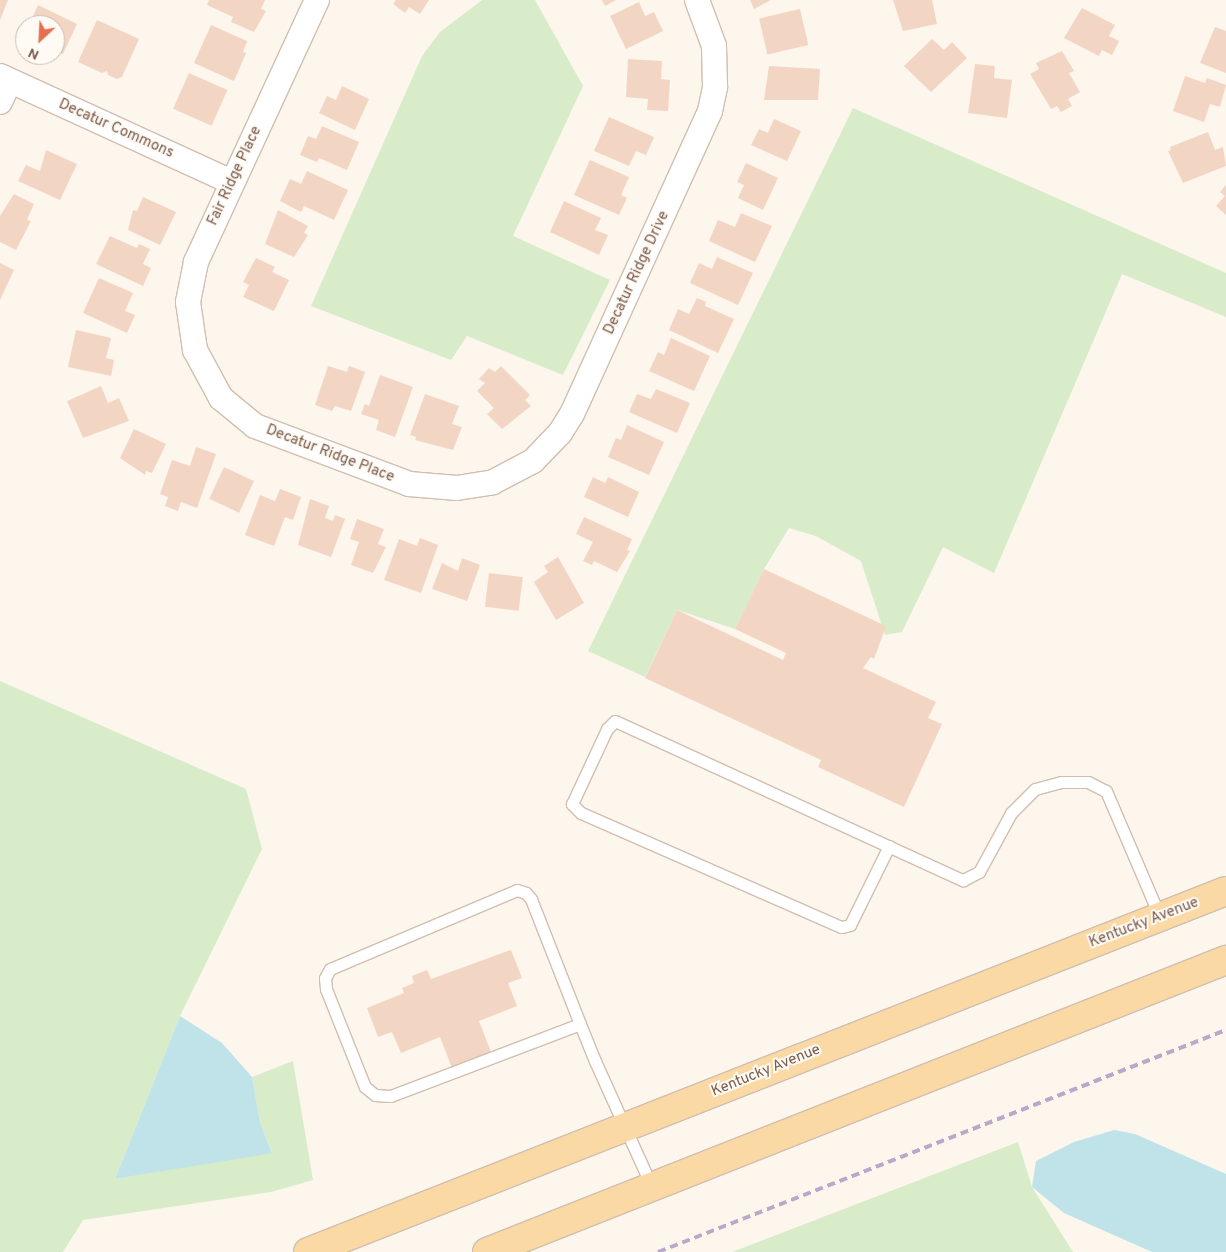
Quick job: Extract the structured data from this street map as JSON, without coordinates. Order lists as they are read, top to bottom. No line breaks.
{"streets":{"main road":["Kentucky Avenue"],"street":["Decatur Commons","Fair Ridge Place","Decatur Ridge Drive","Decatur Ridge Place"]},"crossings":[["Decatur Commons","Fair Ridge Place"],["Fair Ridge Place","Decatur Ridge Place"],["Decatur Ridge Drive","Decatur Ridge Place"]],"north":"bottom left"}
